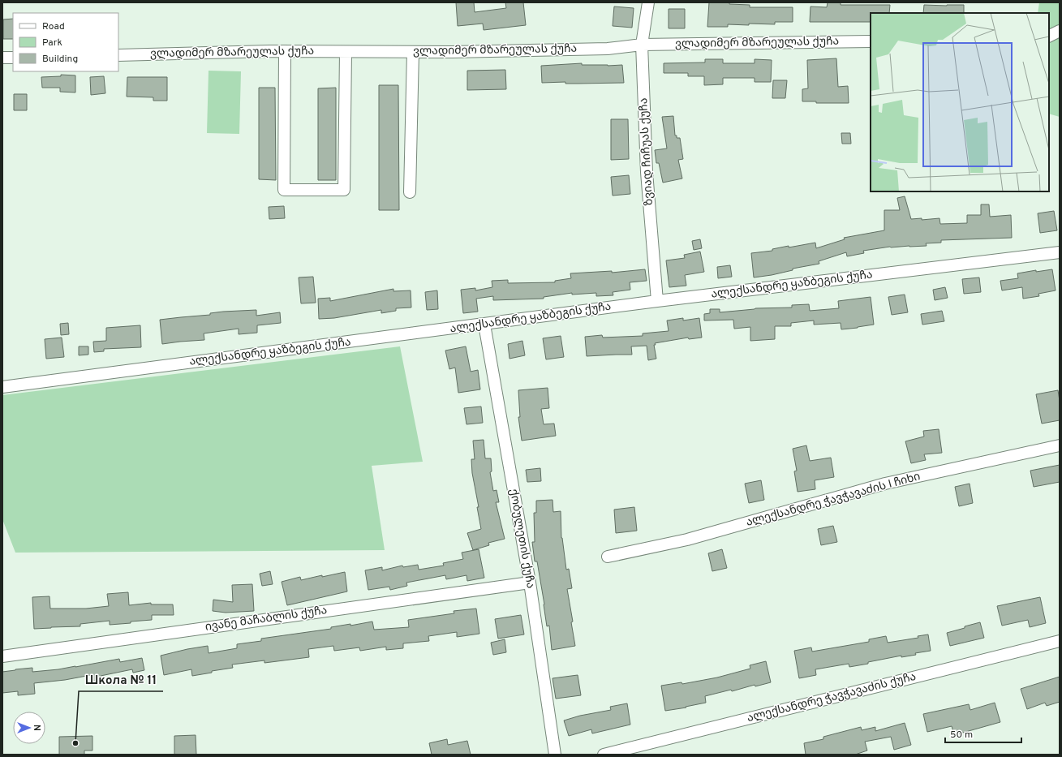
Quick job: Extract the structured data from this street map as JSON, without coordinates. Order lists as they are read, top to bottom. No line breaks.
{"streets":{"street":["ვლადიმერ მზარეულას ქუჩა","ზვიად ჩიჩუას ქუჩა","ალექსანდრე ყაზბეგის ქუჩა","ალექსანდრე ჭავჭავაძის I ჩიხი","ქობულეთის ქუჩა","ივანე მაჩაბლის ქუჩა","ალექსანდრე ჭავჭავაძის ქუჩა"]},"crossings":[["ვლადიმერ მზარეულას ქუჩა","ზვიად ჩიჩუას ქუჩა"],["ზვიად ჩიჩუას ქუჩა","ალექსანდრე ყაზბეგის ქუჩა"],["ალექსანდრე ყაზბეგის ქუჩა","ქობულეთის ქუჩა"],["ქობულეთის ქუჩა","ივანე მაჩაბლის ქუჩა"]],"places":["Школа № 11"],"legend":["Road","Park","Building"],"scale_bar":"50 m","north":"right"}
